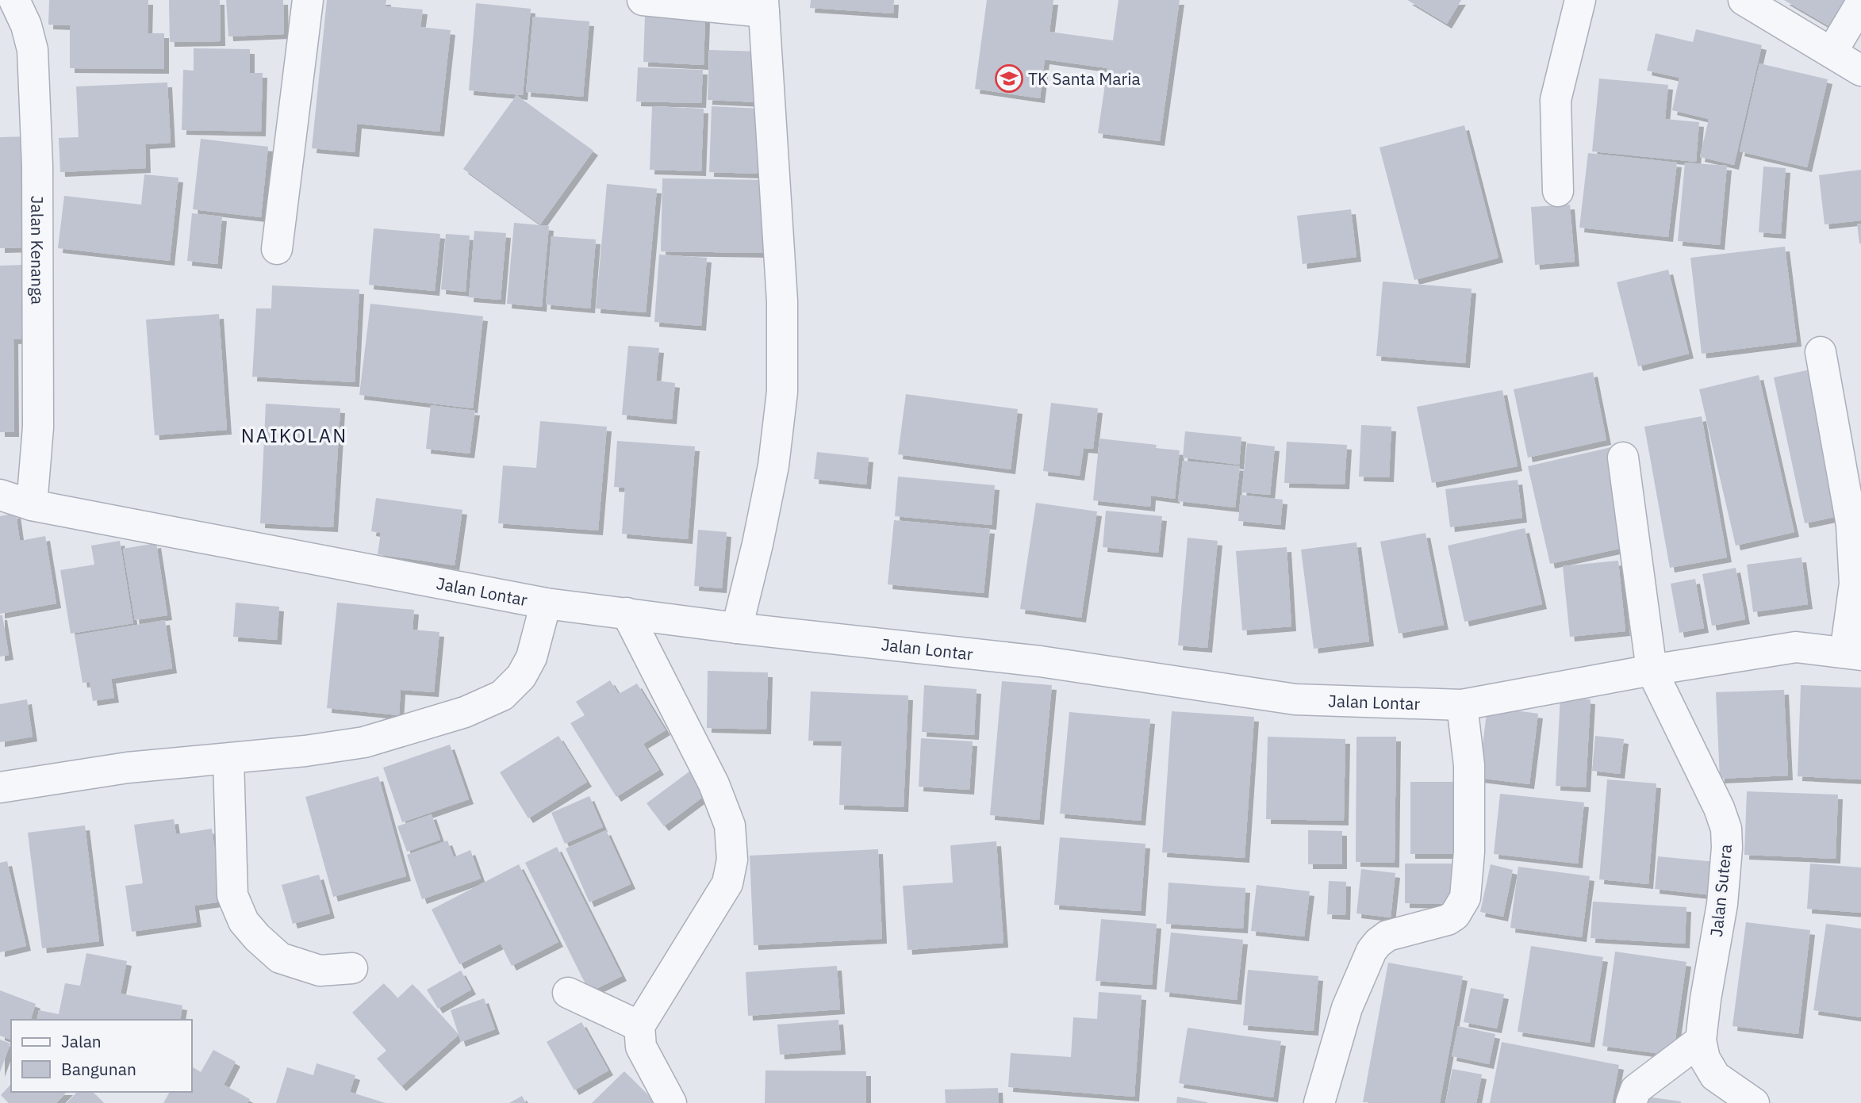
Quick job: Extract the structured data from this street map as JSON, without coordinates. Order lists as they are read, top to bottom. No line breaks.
{"streets":{"street":["Jalan Kenanga","Jalan Lontar","Jalan Sutera"]},"crossings":[["Jalan Kenanga","Jalan Lontar"],["Jalan Lontar","Jalan Sutera"]],"districts":["NAIKOLAN"],"places":{"school or university":["TK Santa Maria"]},"legend":["Jalan","Bangunan"]}
